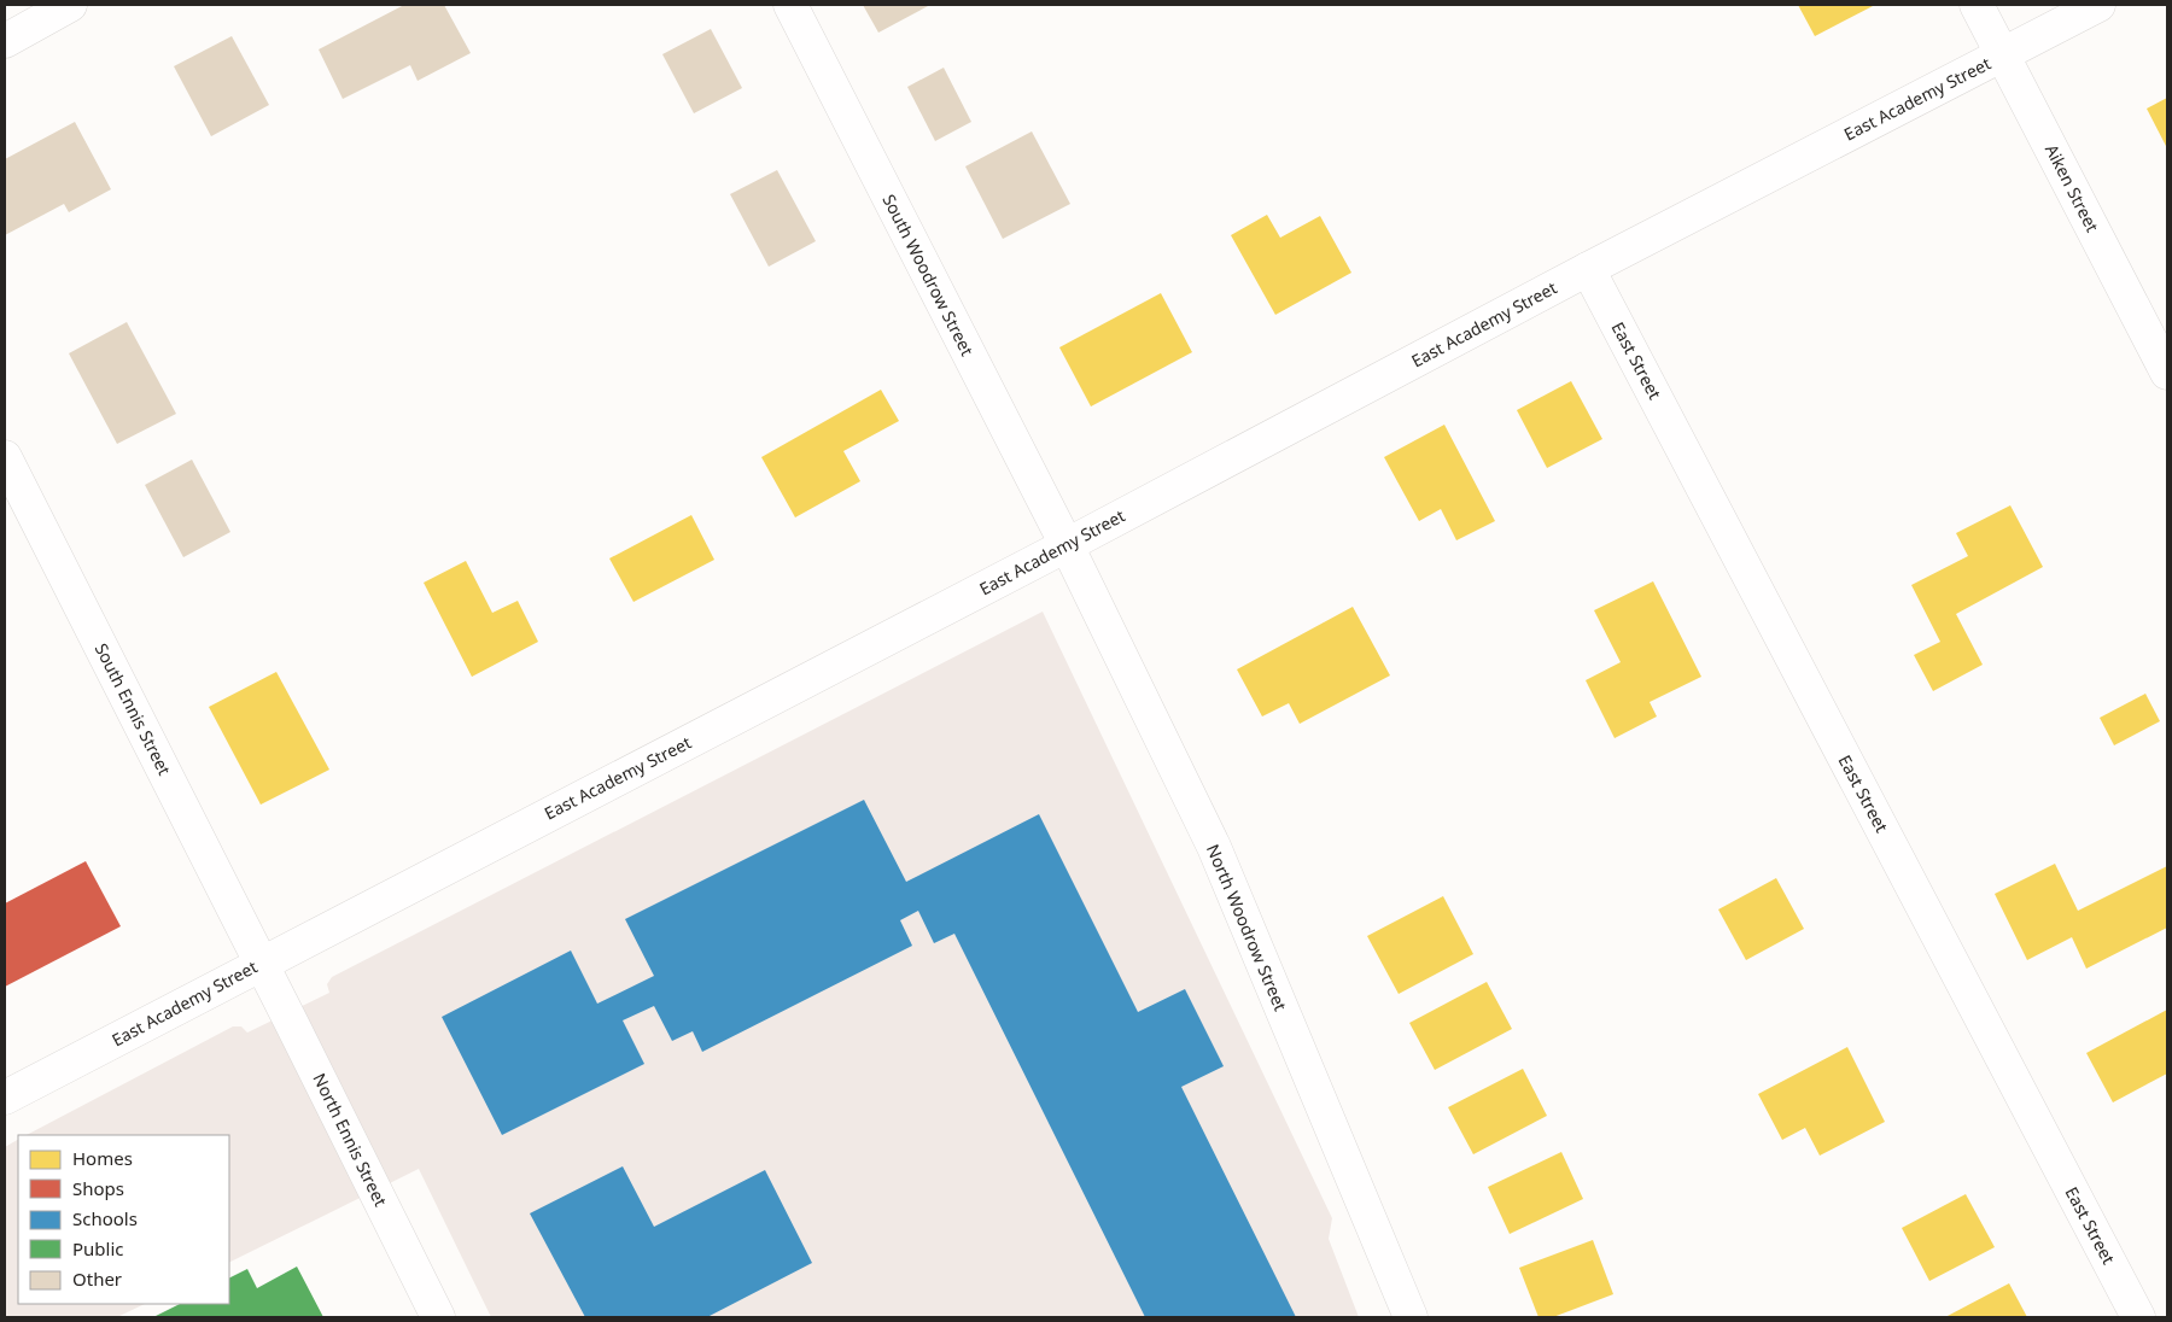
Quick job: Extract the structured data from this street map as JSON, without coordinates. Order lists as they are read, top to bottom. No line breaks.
{"streets":{"street":["East Academy Street","Aiken Street","South Woodrow Street","East Street","South Ennis Street","North Woodrow Street","North Ennis Street"]},"crossings":[["East Academy Street","Aiken Street"],["East Academy Street","South Woodrow Street"],["East Academy Street","East Street"],["East Academy Street","South Ennis Street"],["East Academy Street","North Woodrow Street"],["East Academy Street","North Ennis Street"],["South Woodrow Street","North Woodrow Street"],["South Ennis Street","North Ennis Street"]],"legend":["Homes","Shops","Schools","Public","Other"]}
